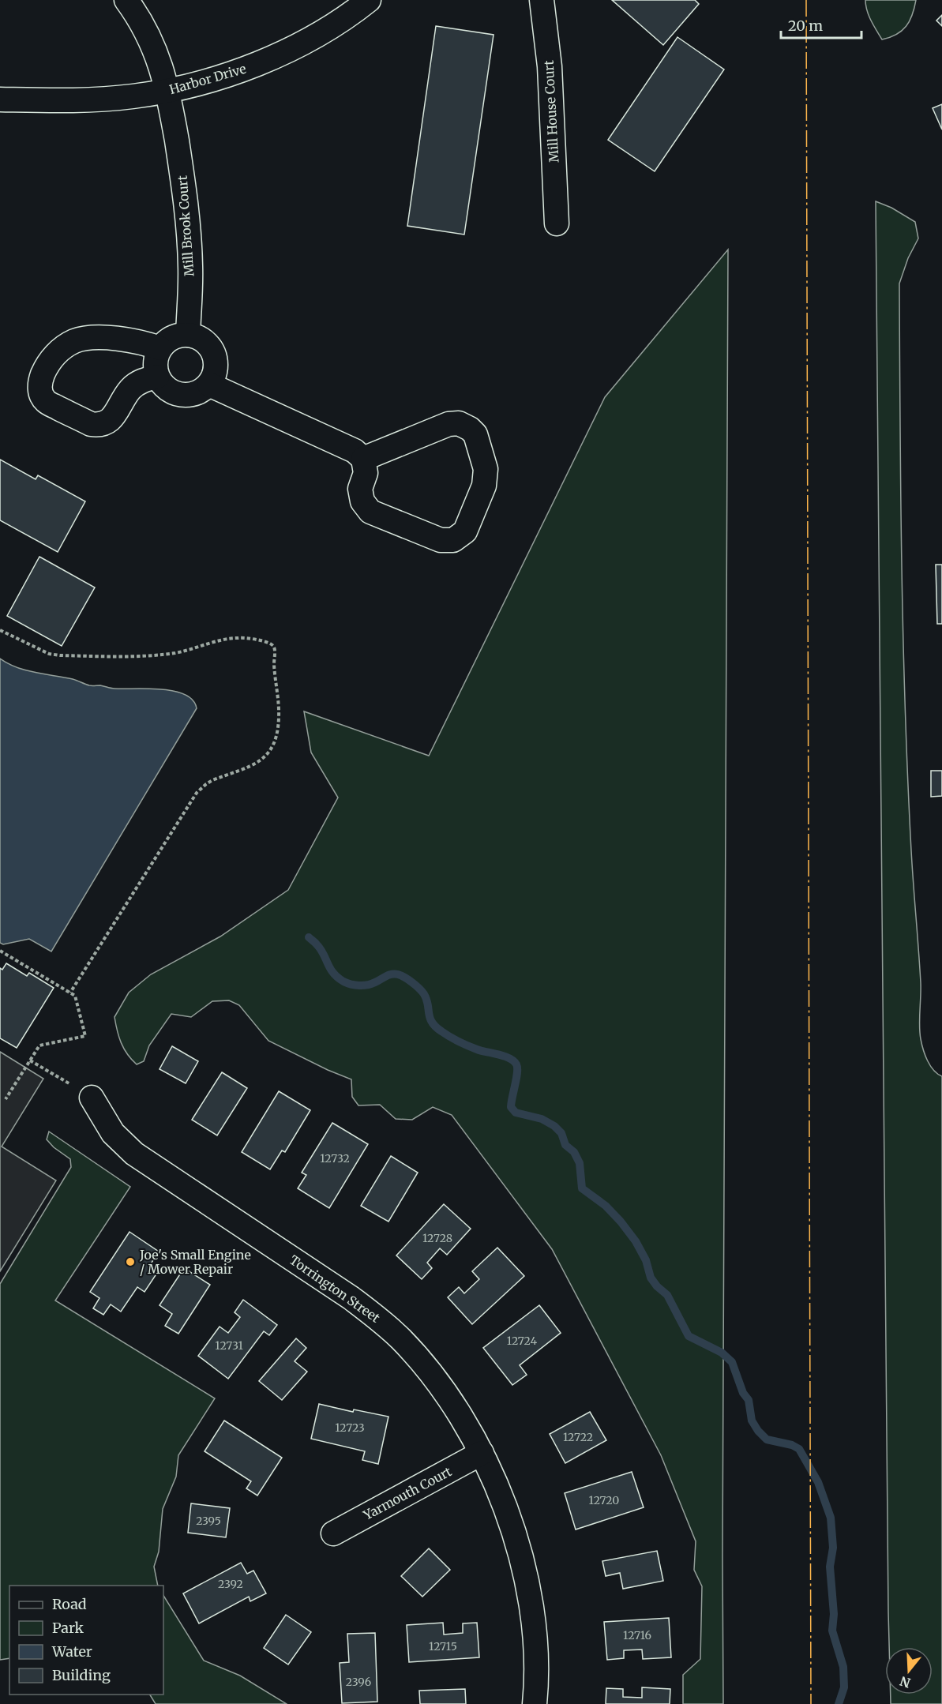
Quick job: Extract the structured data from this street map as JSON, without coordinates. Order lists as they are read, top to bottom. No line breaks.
{"streets":{"street":["Harbor Drive","Mill House Court","Mill Brook Court","Torrington Street","Yarmouth Court"]},"crossings":[["Harbor Drive","Mill Brook Court"],["Torrington Street","Yarmouth Court"]],"places":["Joe's Small Engine / Mower Repair"],"house_numbers":["12732","12728","12724","12731","12723","12722","12720","2395","2392","12716","12715","2396"],"legend":["Road","Park","Water","Building"],"scale_bar":"20 m","north":"bottom"}
